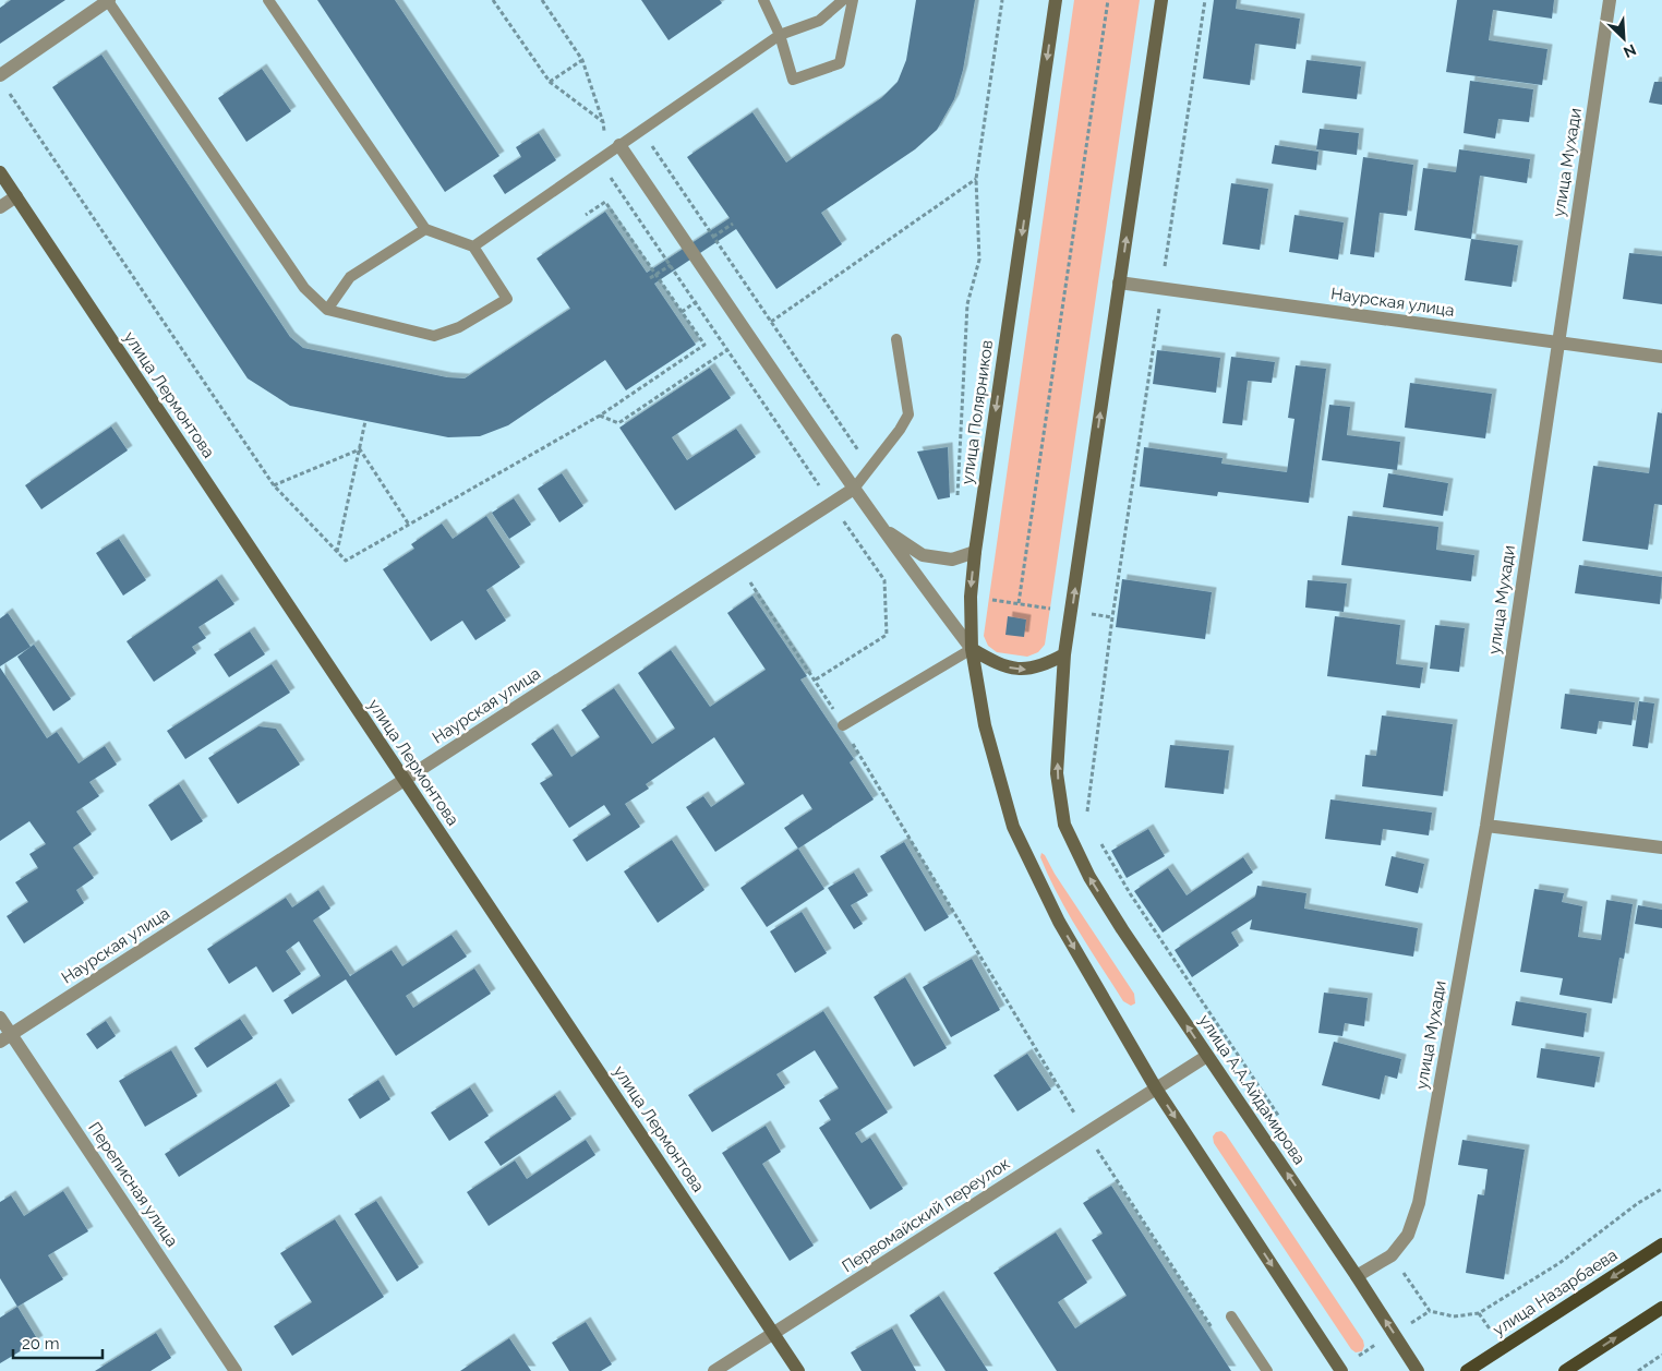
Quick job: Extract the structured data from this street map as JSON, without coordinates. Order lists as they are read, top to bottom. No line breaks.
{"streets":{"main road":["улица Лермонтова","улица Полярников","улица А.А.Айдамирова","улица Назарбаева"],"street":["улица Мухади","Наурская улица","Переписная улица","Первомайский переулок"]},"crossings":[["улица Мухади","Наурская улица"],["Наурская улица","улица Лермонтова"],["Наурская улица","Переписная улица"],["улица Лермонтова","Первомайский переулок"],["улица Полярников","Первомайский переулок"],["улица А.А.Айдамирова","Первомайский переулок"]],"scale_bar":"20 m","north":"bottom right"}
